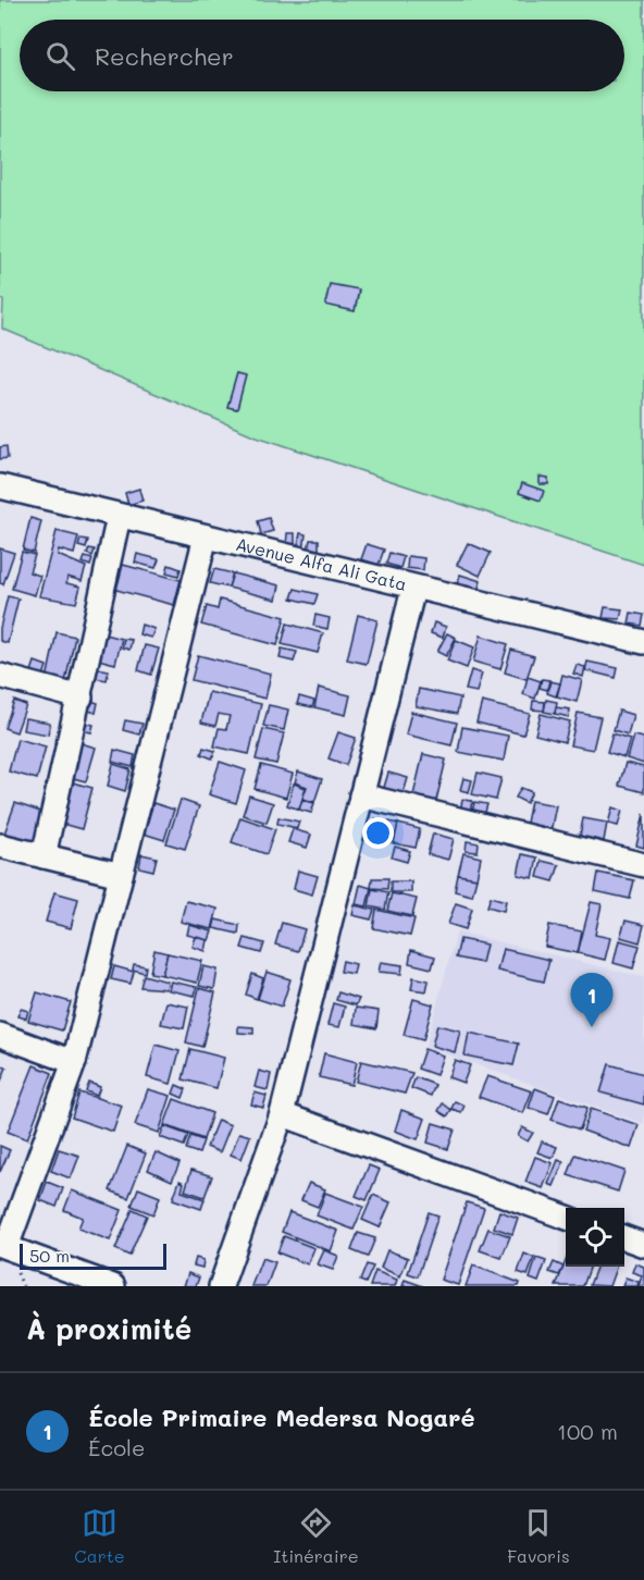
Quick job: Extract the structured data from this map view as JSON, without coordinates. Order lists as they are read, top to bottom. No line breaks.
{"streets":{"street":["Avenue Alfa Ali Gata"]},"scale_bar":"50 m","page":{"search":"Rechercher","pins":"1","scale":"50 m","heading":"À proximité","list":[{"mark":"1","name":"École Primaire Medersa Nogaré","note":"École","value":"100 m"}],"nav":["Carte","Itinéraire","Favoris"]}}
